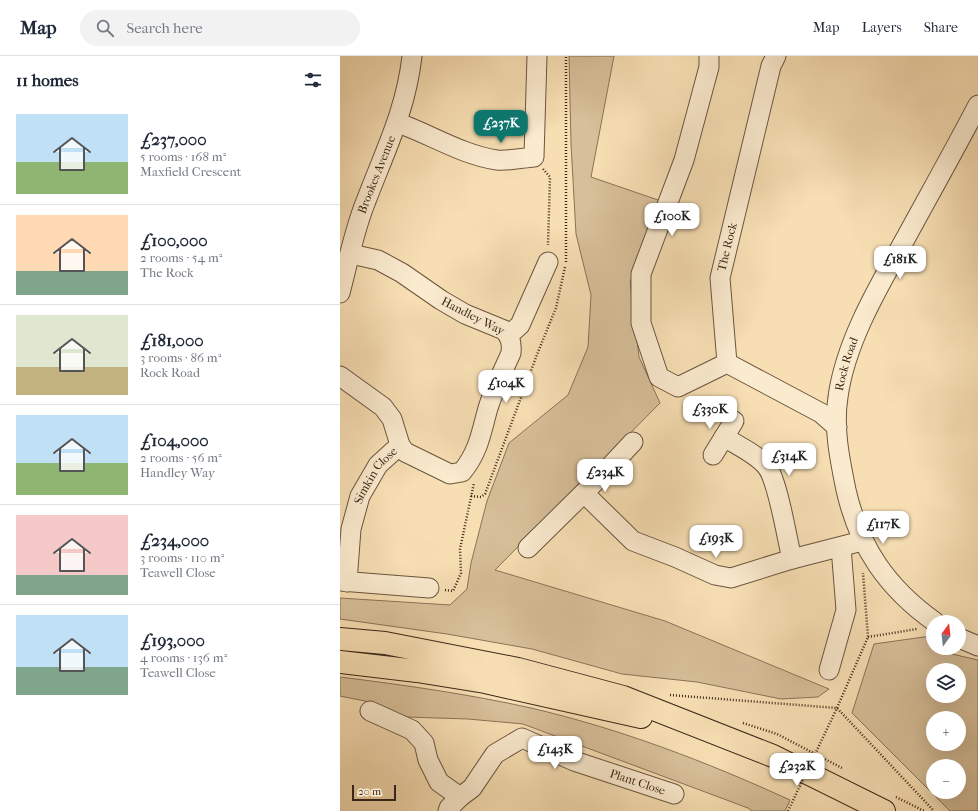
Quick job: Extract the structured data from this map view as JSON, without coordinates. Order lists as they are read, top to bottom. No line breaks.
{"streets":{"street":["Brookes Avenue","The Rock","Handley Way","Rock Road","Simkin Close","Plant Close"]},"crossings":[["Brookes Avenue","Handley Way"],["Handley Way","Simkin Close"]],"scale_bar":"20 m","north":"top","page":{"header":"Map","search":"Search here","nav":["Map","Layers","Share"],"heading":"11 homes","list":[{"name":"£237,000","note":"5 rooms · 168 m² · Maxfield Crescent"},{"name":"£100,000","note":"2 rooms · 54 m² · The Rock"},{"name":"£181,000","note":"3 rooms · 86 m² · Rock Road"},{"name":"£104,000","note":"2 rooms · 56 m² · Handley Way"},{"name":"£234,000","note":"3 rooms · 110 m² · Teawell Close"},{"name":"£193,000","note":"4 rooms · 136 m² · Teawell Close"}],"price":["£237K","£100K","£181K","£104K","£330K","£314K","£234K","£117K","£193K","£143K","£232K"],"map_buttons":["+","−"],"scale":"20 m"}}
